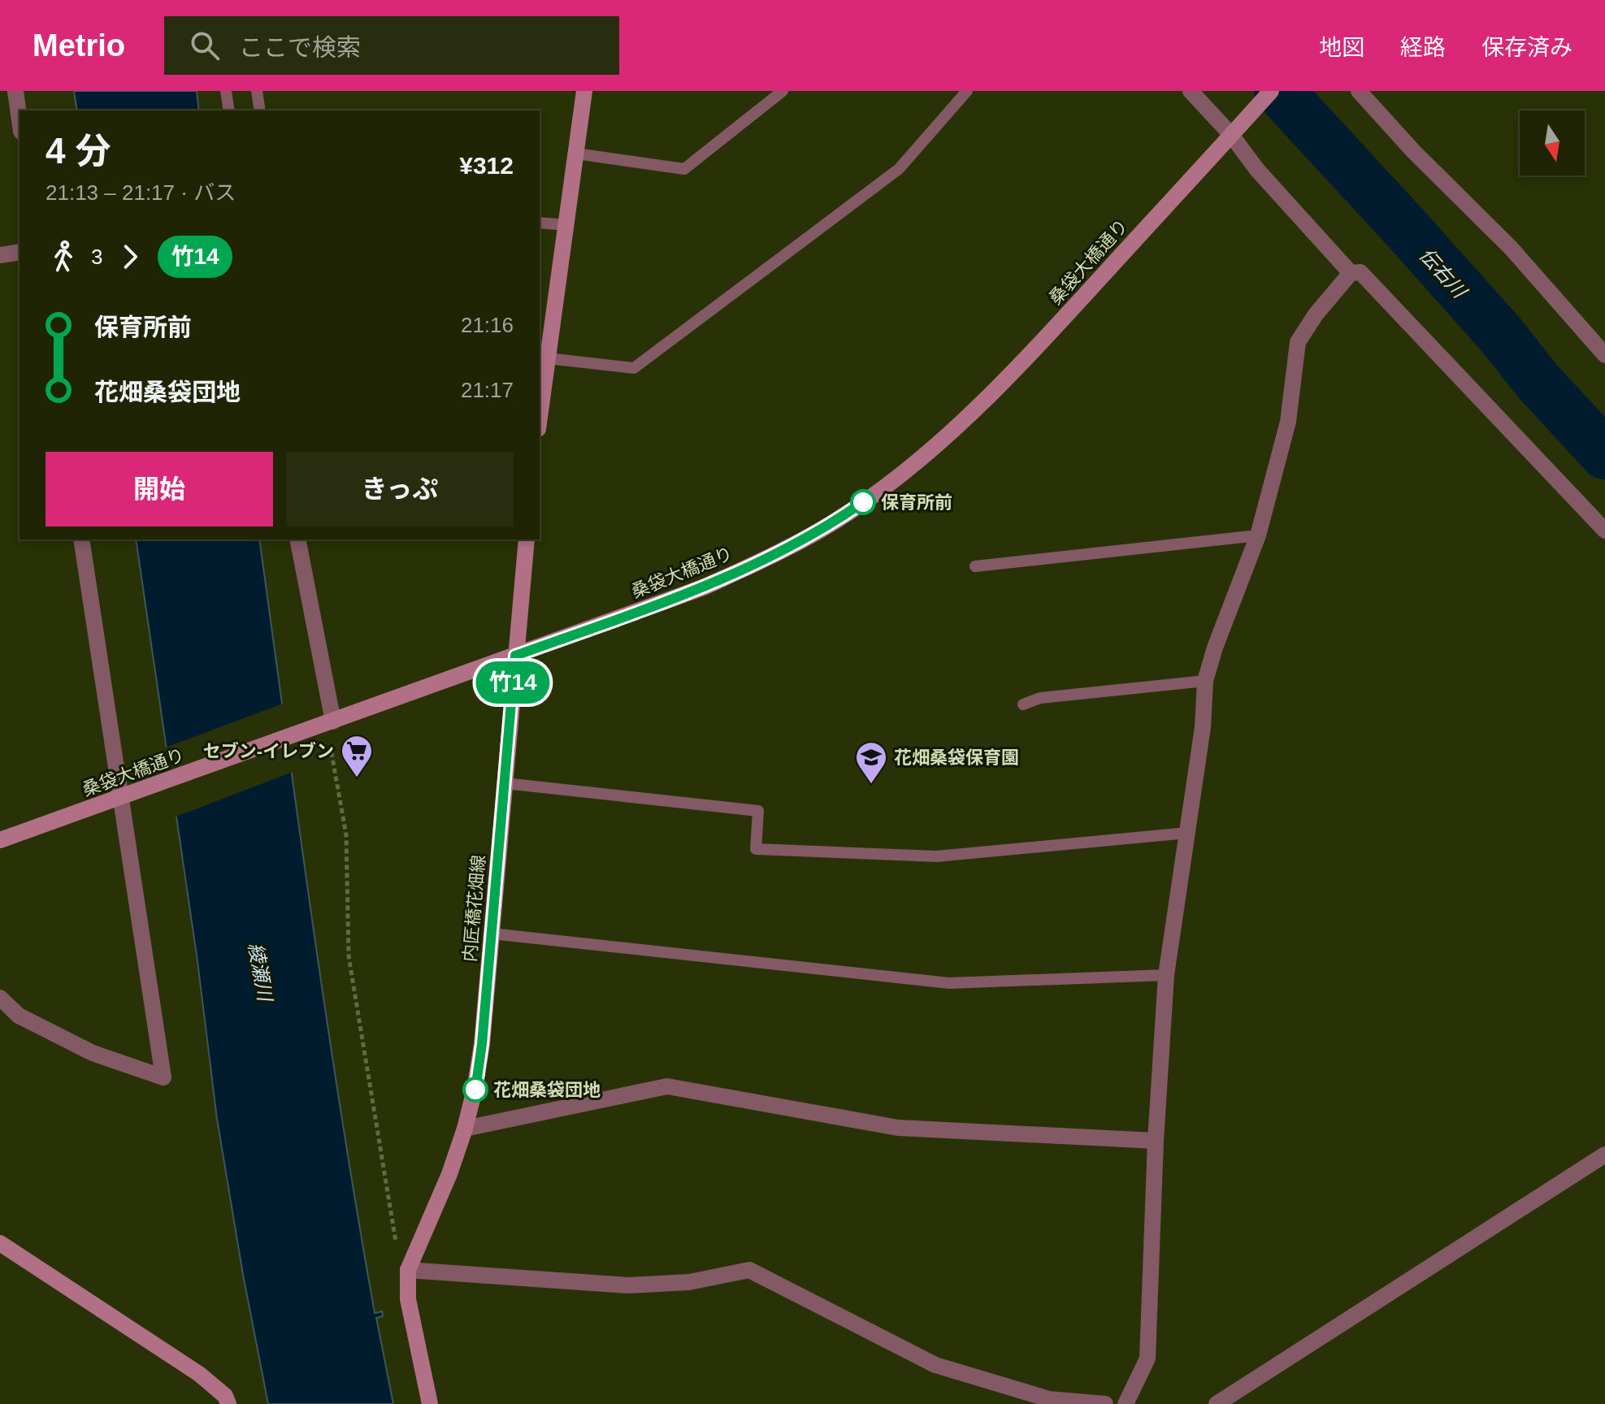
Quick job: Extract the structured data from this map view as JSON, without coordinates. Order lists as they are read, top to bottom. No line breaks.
{"streets":{"street":["桑袋大橋通り","内匠橋花畑線"]},"crossings":[["桑袋大橋通り","内匠橋花畑線"]],"water":["伝右川","綾瀬川"],"places":{"other":["保育所前","花畑桑袋団地"],"supermarket":["セブン-イレブン"],"school or university":["花畑桑袋保育園"]},"lines":["bus line 竹14"],"north":"bottom","page":{"header":"Metrio","search":"ここで検索","nav":["地図","経路","保存済み"],"on_map":"竹14","heading":["4 分","21:13 – 21:17 · バス","¥312"],"legs":["3","竹14"],"list":[{"name":"保育所前","value":"21:16"},{"name":"花畑桑袋団地","value":"21:17"}],"buttons":["開始","きっぷ"]}}
